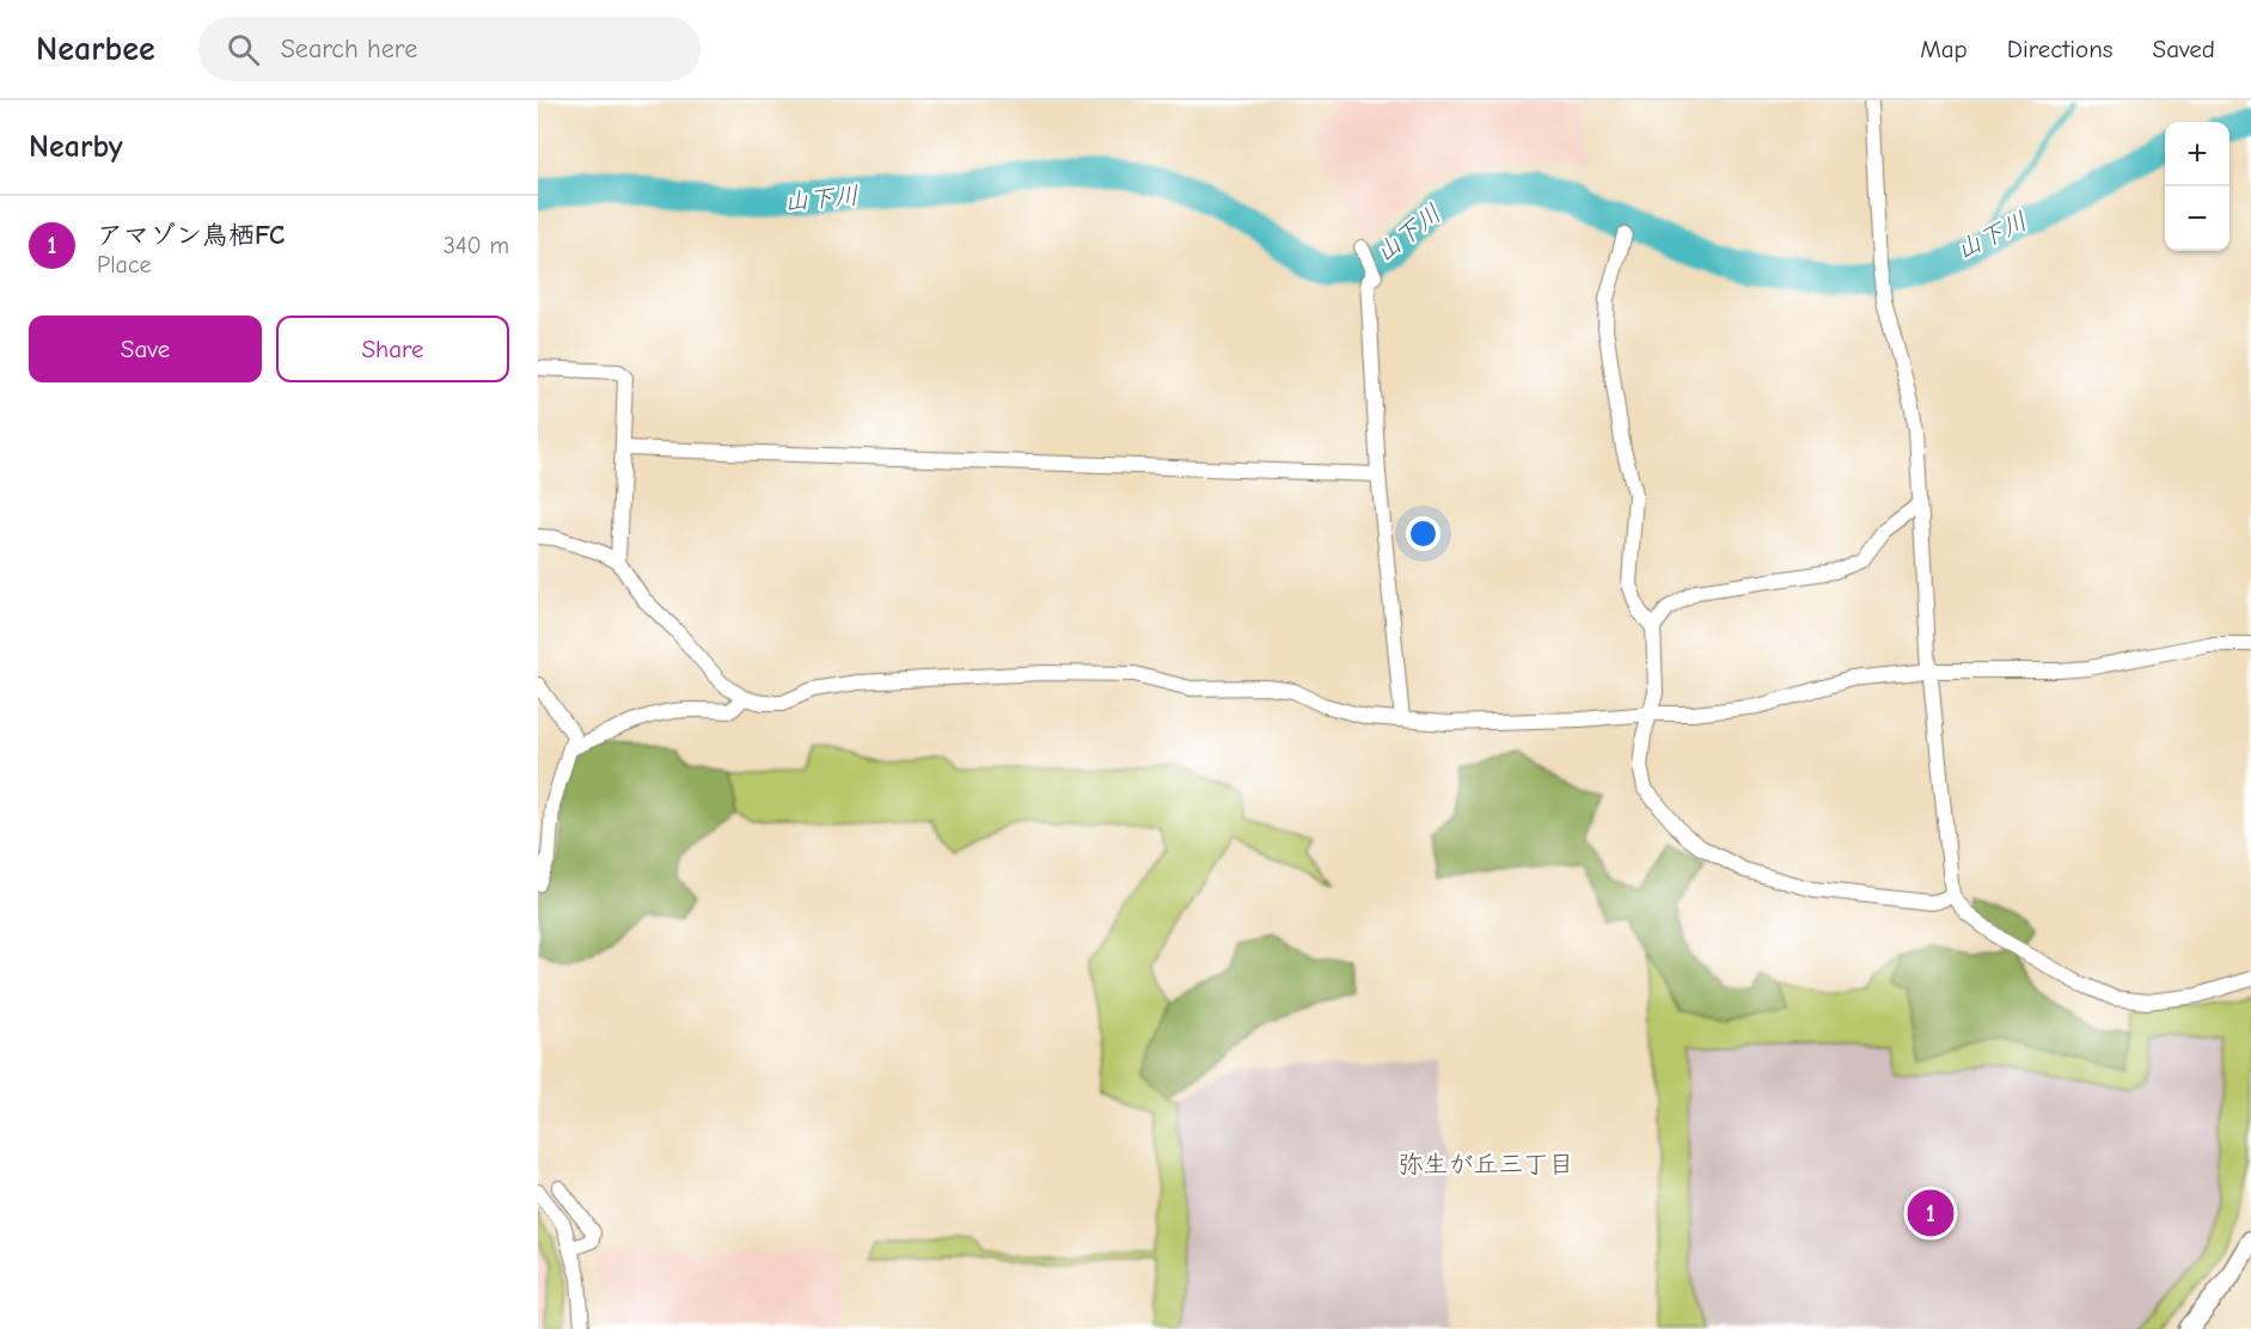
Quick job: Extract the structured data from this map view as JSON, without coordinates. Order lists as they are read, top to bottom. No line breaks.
{"districts":["弥生が丘三丁目"],"water":["山下川"],"page":{"header":"Nearbee","search":"Search here","nav":["Map","Directions","Saved"],"heading":"Nearby","map_buttons":["+","−"],"list":[{"mark":"1","name":"アマゾン鳥栖FC","note":"Place","value":"340 m"}],"buttons":["Save","Share"],"pins":"1"}}
